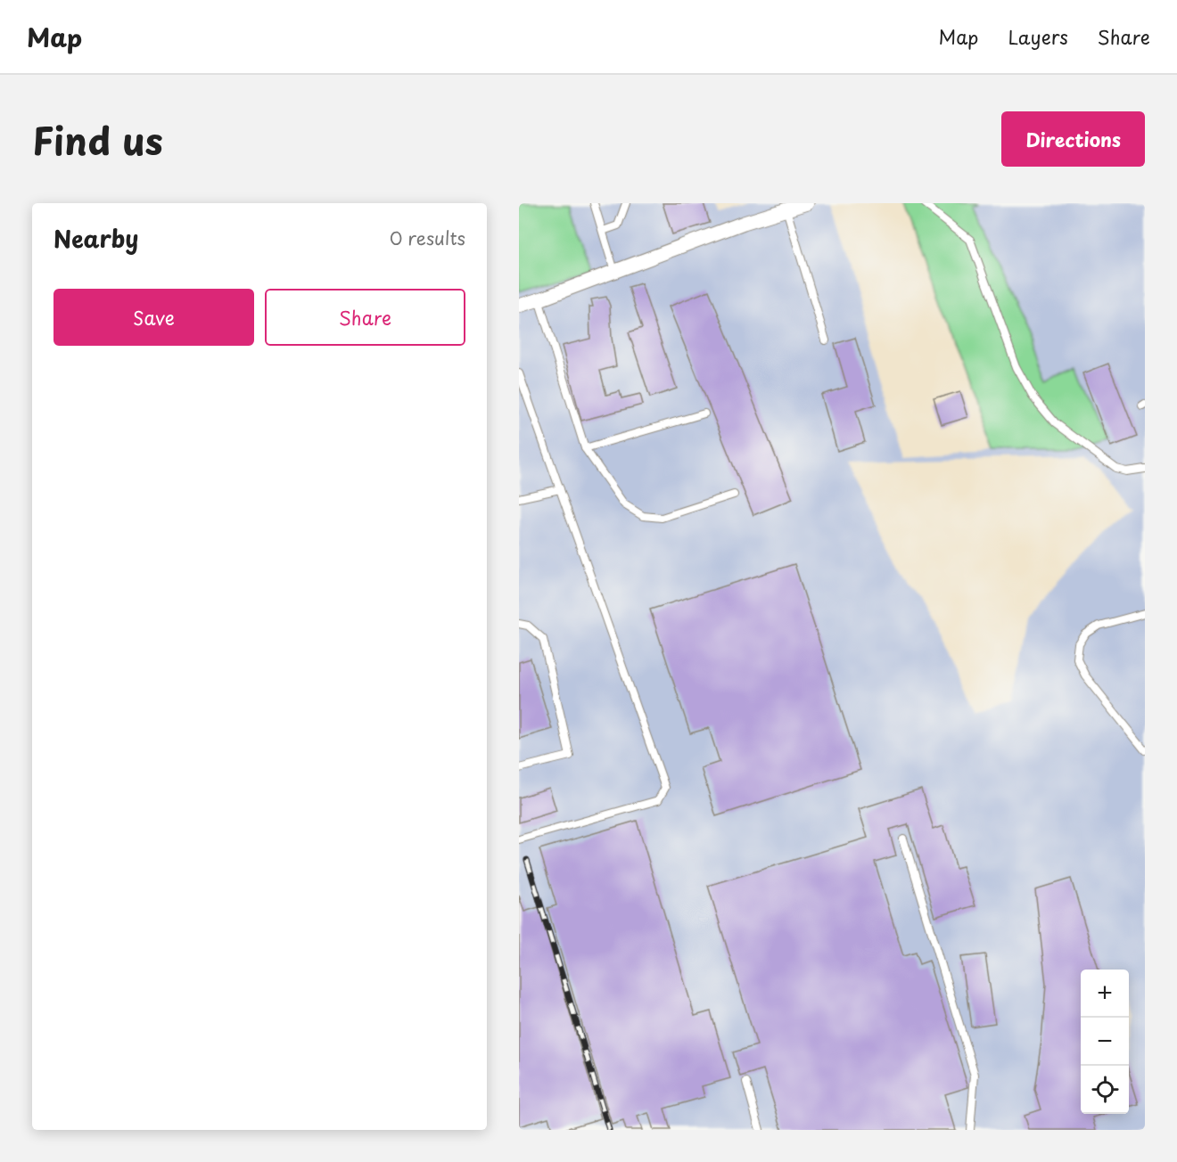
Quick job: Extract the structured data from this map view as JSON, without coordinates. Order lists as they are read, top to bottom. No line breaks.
{"page":{"header":"Map","nav":["Map","Layers","Share"],"title":"Find us","buttons":["Directions",["Save","Share"]],"heading":["Nearby","0 results"],"map_buttons":["+","−"]}}
